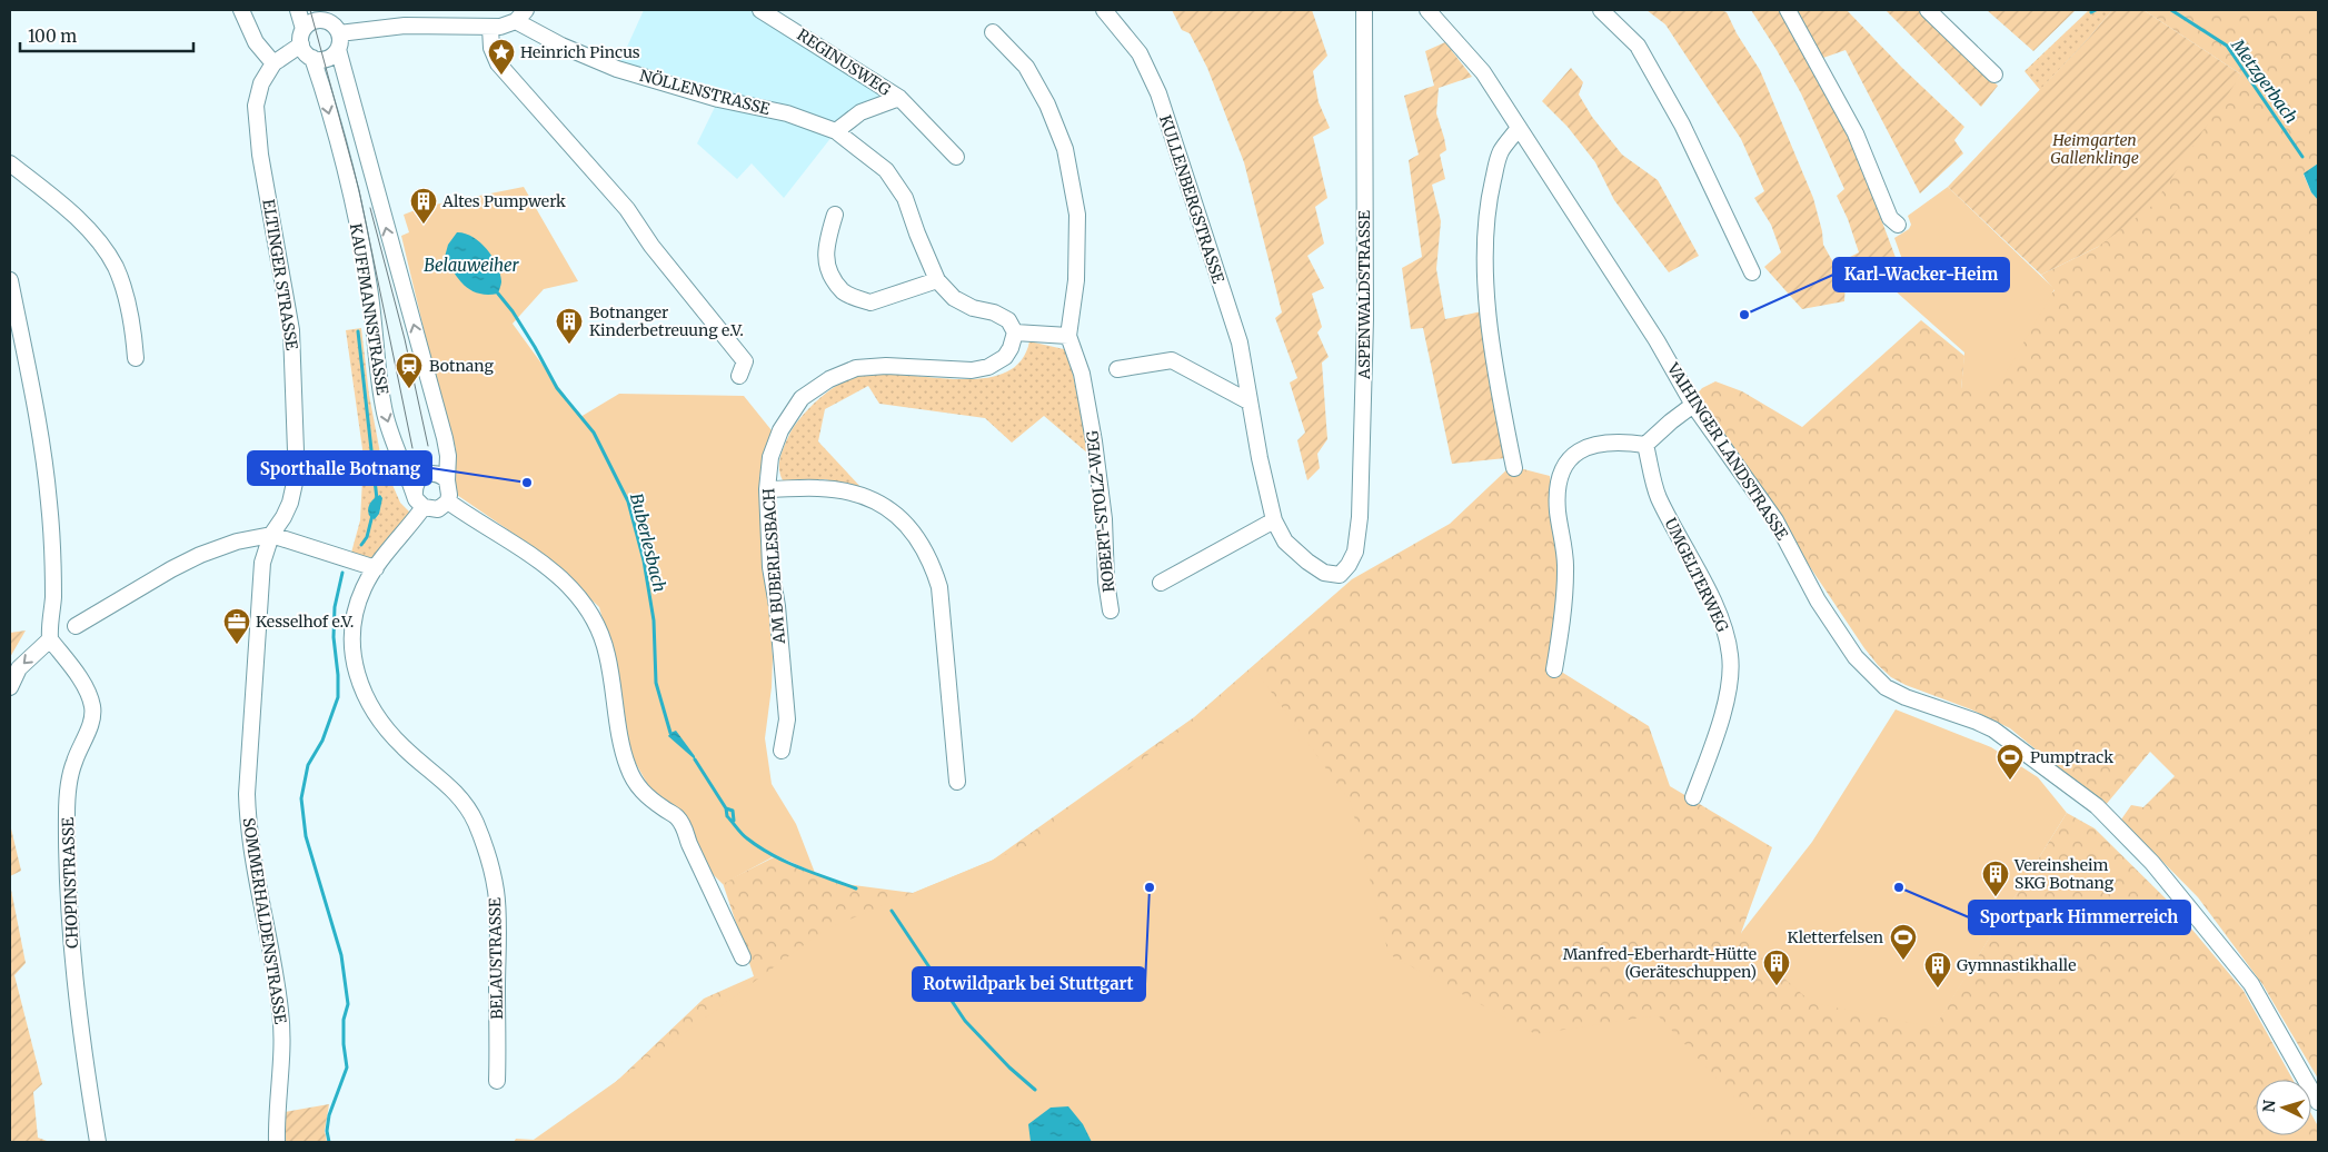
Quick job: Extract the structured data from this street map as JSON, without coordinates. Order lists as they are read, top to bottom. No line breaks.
{"streets":{"street":["REGINUSWEG","NÖLLENSTRASSE","KULLENBERGSTRASSE","ELTINGER STRASSE","ASPENWALDSTRASSE","KAUFFMANNSTRASSE","VAIHINGER LANDSTRASSE","ROBERT-STOLZ-WEG","AM BUBERLESBACH","UMGELTERWEG","CHOPINSTRASSE","SOMMERHALDENSTRASSE","BELAUSTRASSE"]},"crossings":[["NÖLLENSTRASSE","AM BUBERLESBACH"],["KULLENBERGSTRASSE","ASPENWALDSTRASSE"],["ELTINGER STRASSE","KAUFFMANNSTRASSE"],["ELTINGER STRASSE","SOMMERHALDENSTRASSE"],["KAUFFMANNSTRASSE","BELAUSTRASSE"]],"water":["Metzgerbach","Belauweiher","Buberlesbach"],"parks":["Heimgarten Gallenklinge"],"places":{"place":["Heinrich Pincus"],"building":["Altes Pumpwerk","Botnanger Kinderbetreuung e.V.","Vereinsheim SKG Botnang","Manfred-Eberhardt-Hütte (Geräteschuppen)","Gymnastikhalle"],"other":["Karl-Wacker-Heim","Sporthalle Botnang","Rotwildpark bei Stuttgart","Sportpark Himmerreich"],"station":["Botnang"],"office":["Kesselhof e.V."],"sports":["Pumptrack","Kletterfelsen"]},"scale_bar":"100 m","north":"left"}
